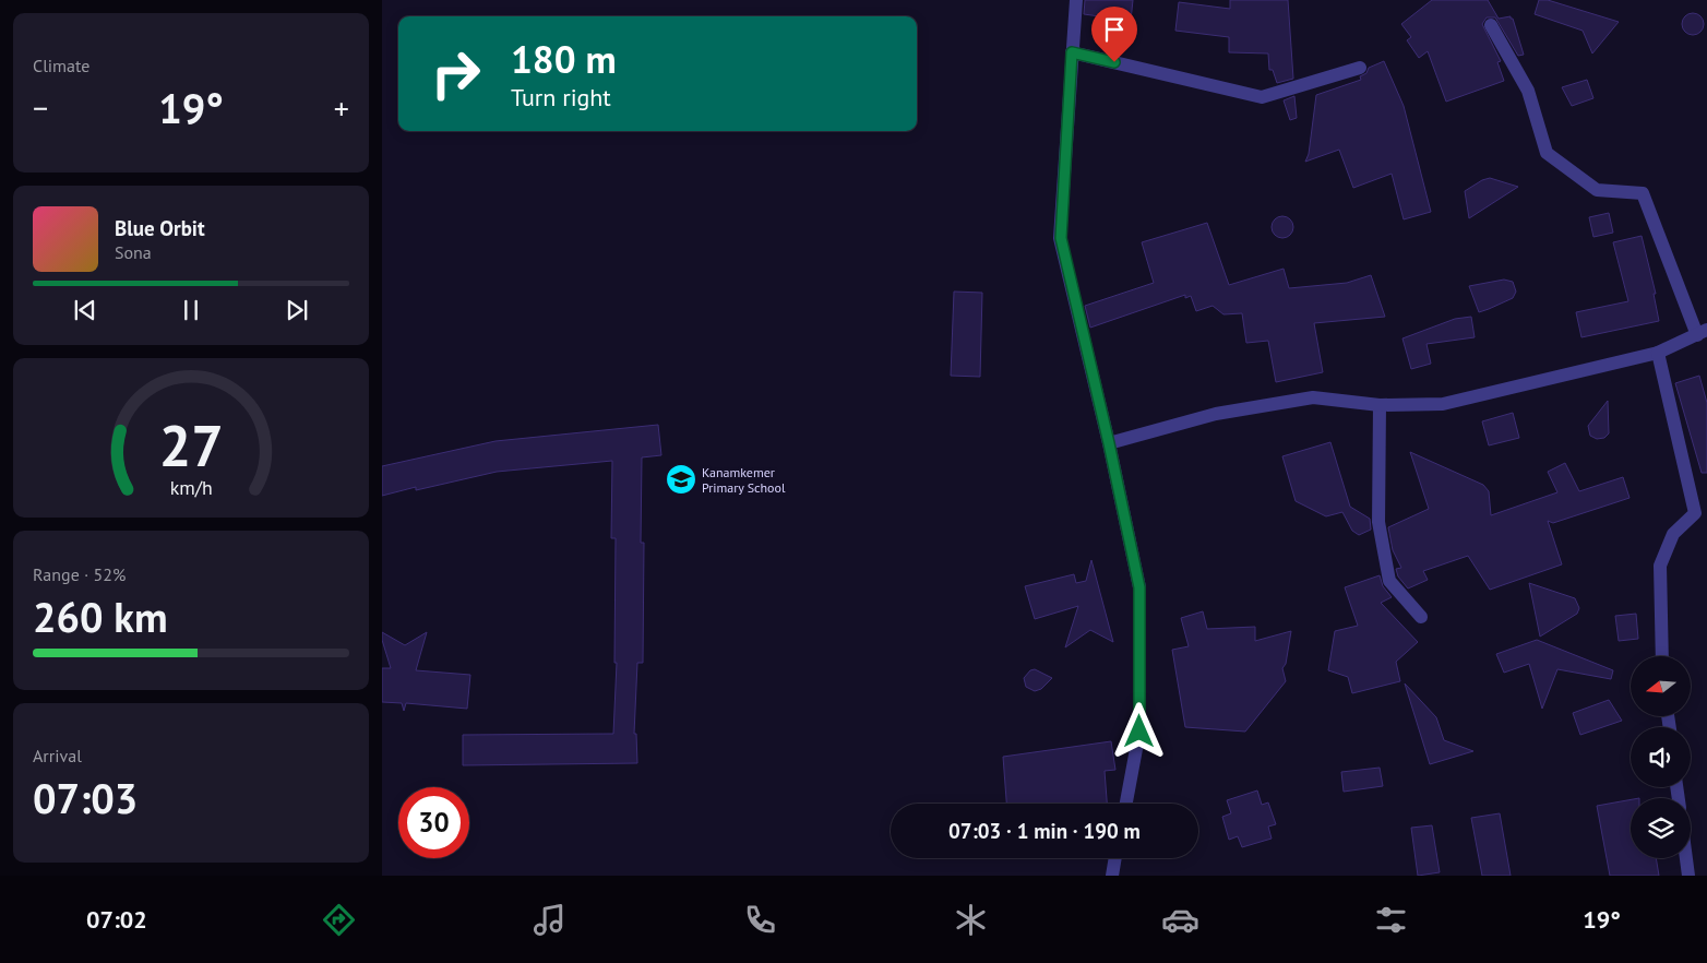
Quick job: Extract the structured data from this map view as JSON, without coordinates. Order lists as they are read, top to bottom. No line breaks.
{"places":{"school or university":["Kanamkemer Primary School"]},"north":"left","page":{"tile":["Climate",["Range · 52%","260 km"],["Arrival","07:03"]],"turn":["180 m","Turn right"],"heat":["−","19°","+"],"song":["Blue Orbit","Sona"],"limit":"30","trip":"07:03 · 1 min · 190 m","tabs":["07:02","19°"],"gauge":["27","km/h"]}}
